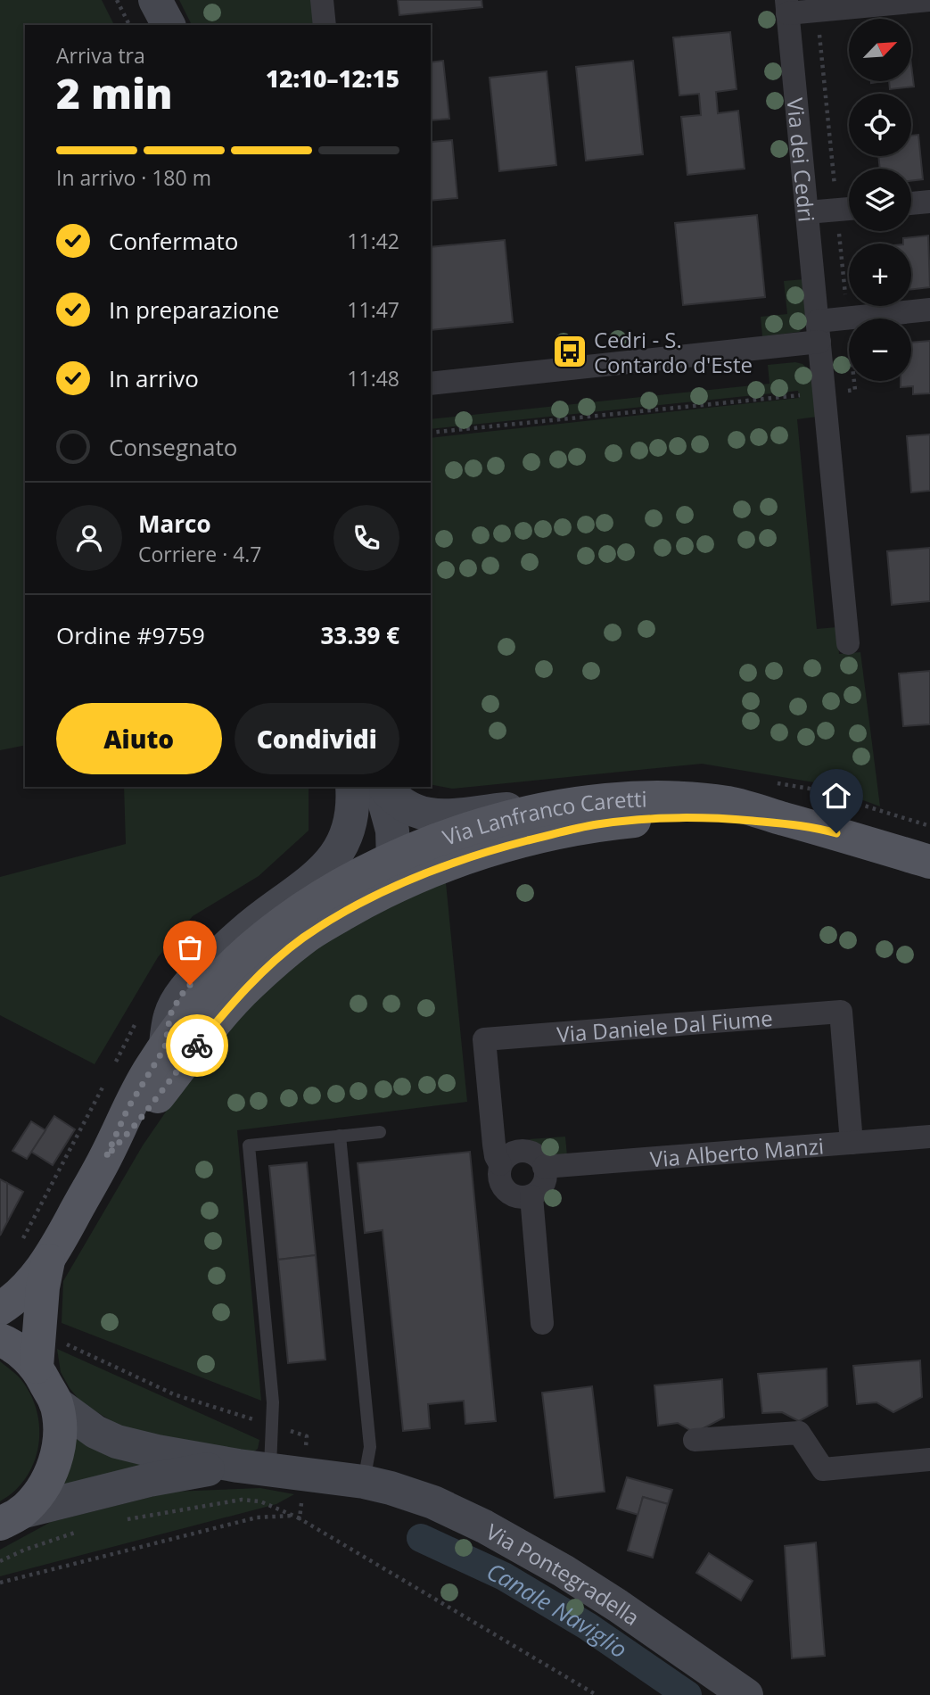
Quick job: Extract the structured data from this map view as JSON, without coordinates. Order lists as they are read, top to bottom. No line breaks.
{"streets":{"main road":["Via Lanfranco Caretti","Via Pontegradella"],"street":["Via dei Cedri","Via Daniele Dal Fiume","Via Alberto Manzi"]},"crossings":[["Via Lanfranco Caretti","Via Pontegradella"],["Via Daniele Dal Fiume","Via Alberto Manzi"]],"water":["Canale Naviglio"],"places":{"bus stop":["Cedri - S. Contardo d'Este"]},"north":"top right","page":{"map_buttons":["+","−"],"heading":["2 min","Arriva tra","12:10–12:15"],"panel":["Marco","Corriere · 4.7","Ordine #9759","33.39 €"],"bar":"In arrivo · 180 m","list":[["Confermato","11:42"],["In preparazione","11:47"],["In arrivo","11:48"],"Consegnato"],"buttons":["Aiuto","Condividi"]}}
